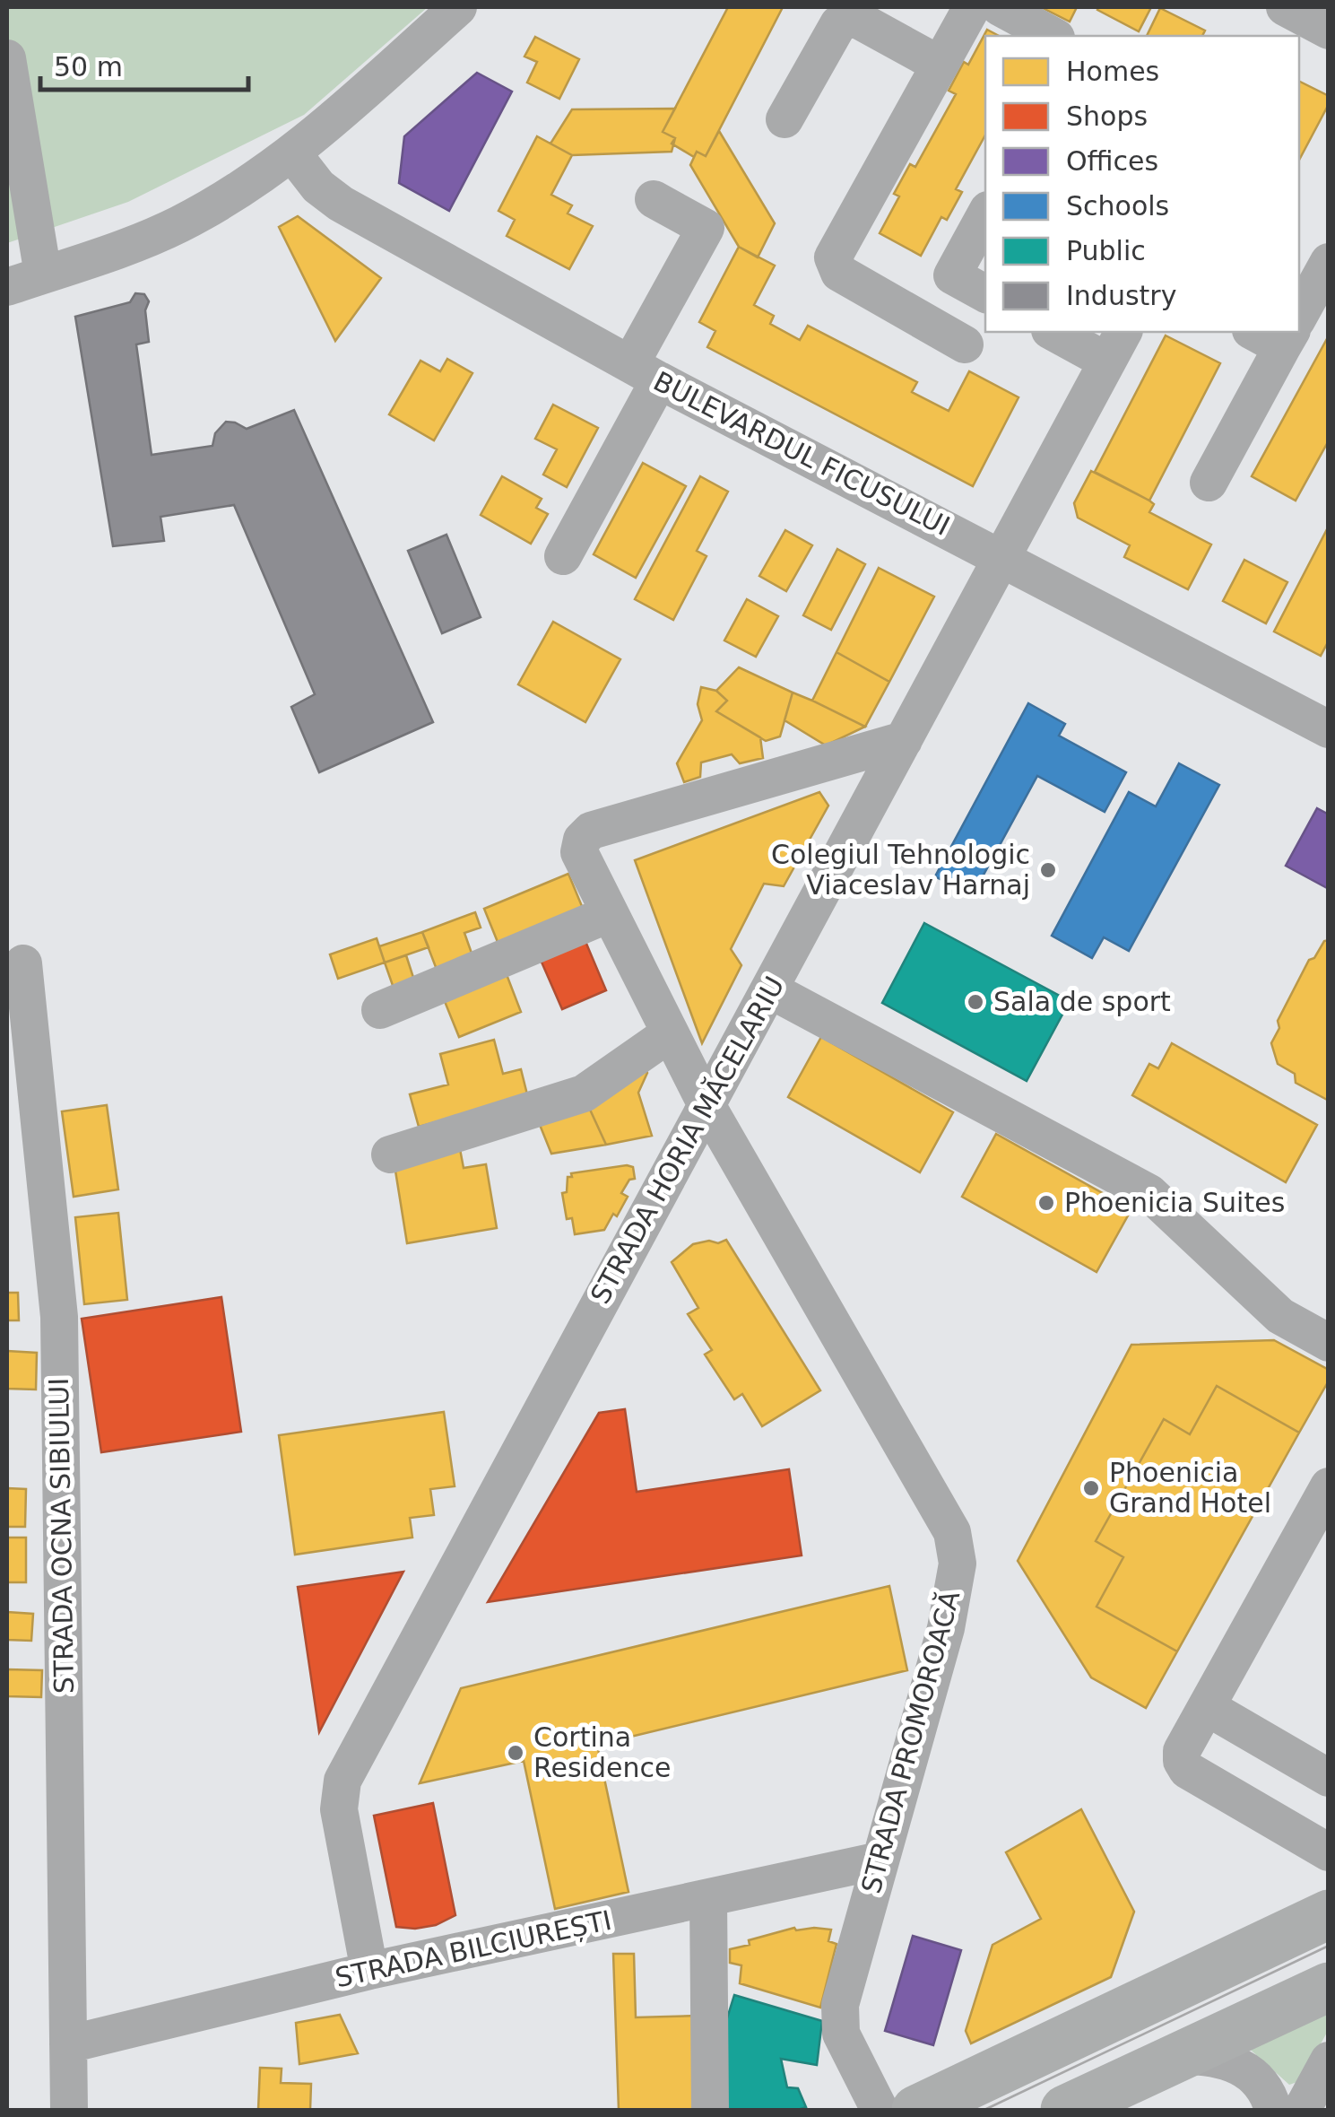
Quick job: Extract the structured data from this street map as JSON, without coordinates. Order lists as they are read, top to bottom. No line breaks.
{"streets":{"street":["BULEVARDUL FICUSULUI","STRADA HORIA MĂCELARIU","STRADA OCNA SIBIULUI","STRADA PROMOROACĂ","STRADA BILCIUREȘTI"]},"crossings":[["BULEVARDUL FICUSULUI","STRADA HORIA MĂCELARIU"],["STRADA HORIA MĂCELARIU","STRADA PROMOROACĂ"],["STRADA HORIA MĂCELARIU","STRADA BILCIUREȘTI"],["STRADA OCNA SIBIULUI","STRADA BILCIUREȘTI"],["STRADA PROMOROACĂ","STRADA BILCIUREȘTI"]],"places":["Colegiul Tehnologic Viaceslav Harnaj","Sala de sport","Phoenicia Suites","Phoenicia Grand Hotel","Cortina Residence"],"legend":["Homes","Shops","Offices","Schools","Public","Industry"],"scale_bar":"50 m"}
